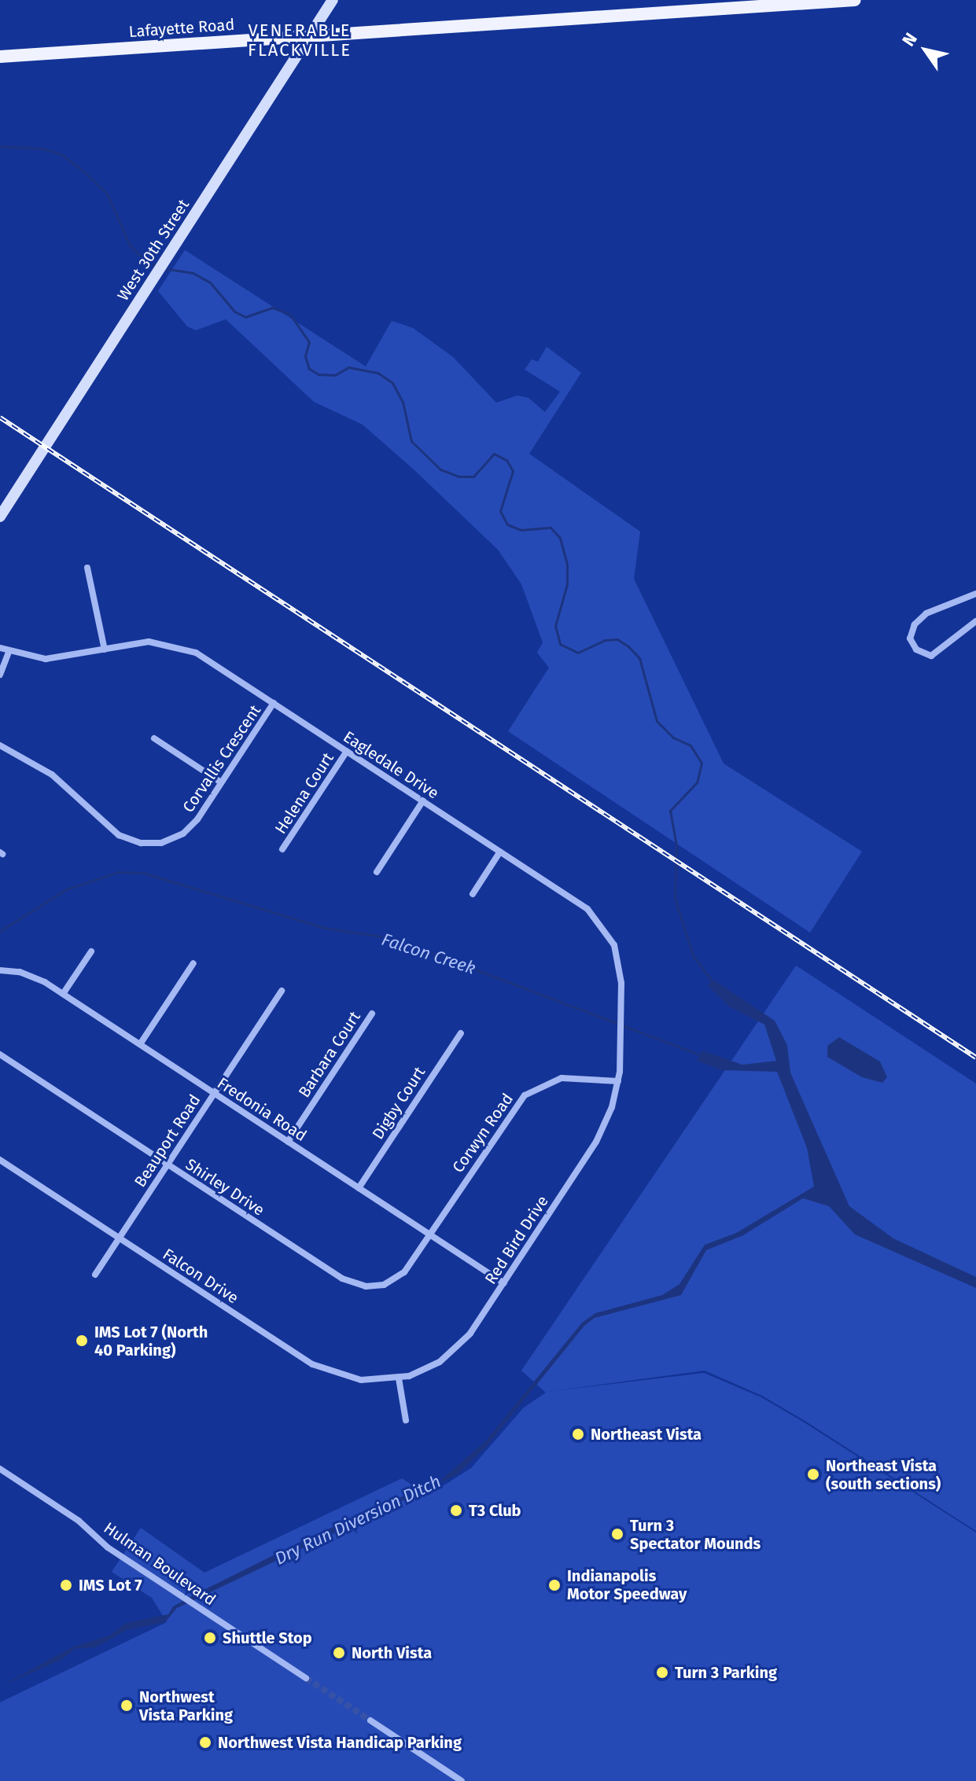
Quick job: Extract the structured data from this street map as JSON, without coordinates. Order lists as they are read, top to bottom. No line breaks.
{"streets":{"main road":["Lafayette Road","West 30th Street"],"street":["Corvallis Crescent","Eagledale Drive","Helena Court","Barbara Court","Digby Court","Fredonia Road","Corwyn Road","Beauport Road","Shirley Drive","Red Bird Drive","Falcon Drive","Hulman Boulevard"]},"crossings":[["Lafayette Road","West 30th Street"],["Corvallis Crescent","Eagledale Drive"],["Eagledale Drive","Helena Court"],["Eagledale Drive","Corwyn Road"],["Eagledale Drive","Red Bird Drive"],["Barbara Court","Fredonia Road"],["Digby Court","Fredonia Road"],["Fredonia Road","Corwyn Road"],["Fredonia Road","Beauport Road"],["Fredonia Road","Shirley Drive"],["Fredonia Road","Red Bird Drive"],["Corwyn Road","Shirley Drive"],["Corwyn Road","Red Bird Drive"],["Beauport Road","Shirley Drive"],["Beauport Road","Falcon Drive"],["Red Bird Drive","Falcon Drive"]],"districts":["VENERABLE FLACKVILLE"],"water":["Falcon Creek","Dry Run Diversion Ditch"],"places":["IMS Lot 7 (North 40 Parking)","Northeast Vista","Northeast Vista (south sections)","T3 Club","Turn 3 Spectator Mounds","IMS Lot 7","Indianapolis Motor Speedway","Shuttle Stop","North Vista","Turn 3 Parking","Northwest Vista Parking","Northwest Vista Handicap Parking"],"north":"top left"}
